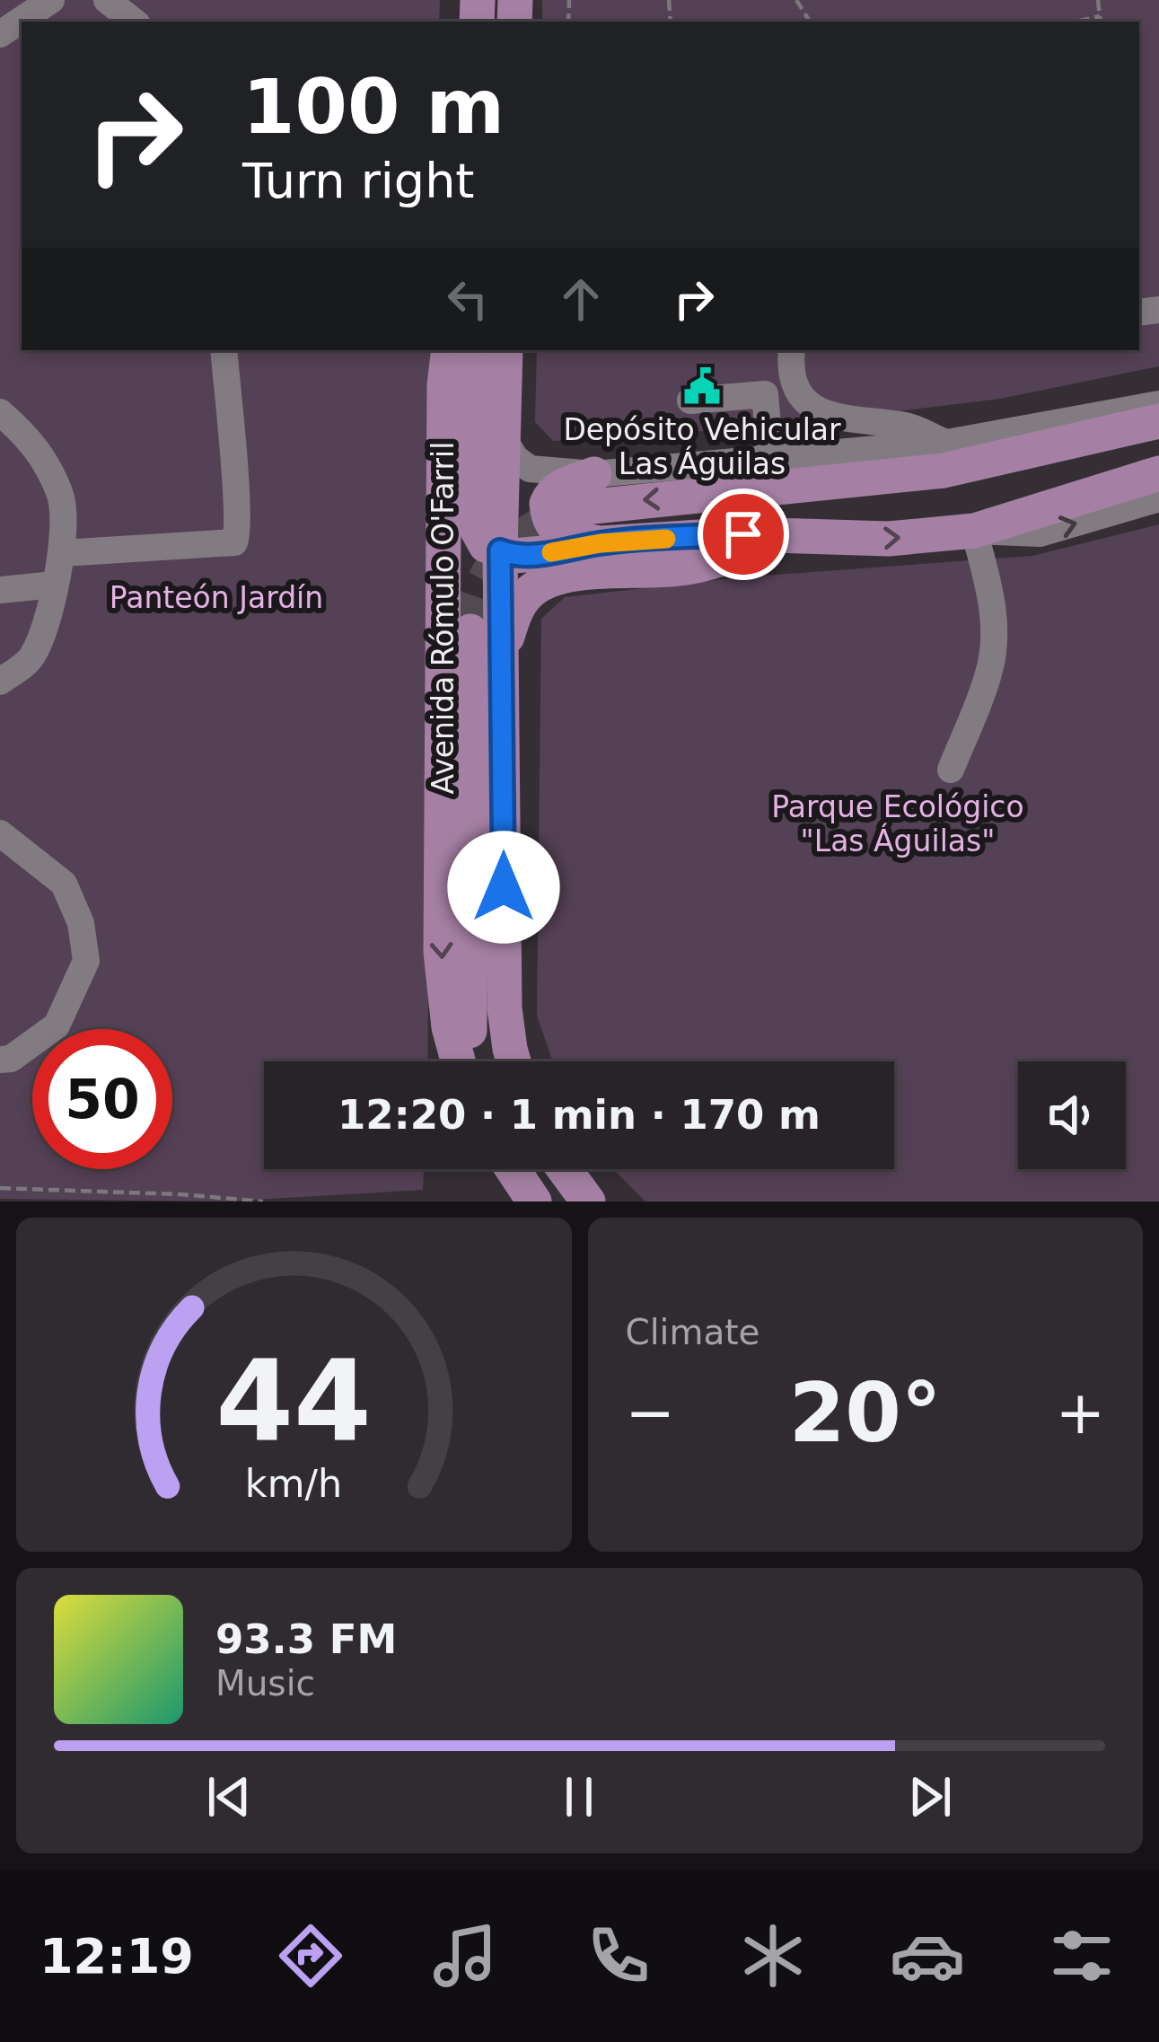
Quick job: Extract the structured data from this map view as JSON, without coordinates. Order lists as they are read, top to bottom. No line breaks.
{"streets":{"main road":["Avenida Rómulo O'Farril"]},"parks":["Panteón Jardín","Parque Ecológico \"Las Águilas\""],"places":{"public building":["Depósito Vehicular Las Águilas"]},"page":{"turn":["100 m","Turn right"],"limit":"50","trip":"12:20 · 1 min · 170 m","tile":"Climate","heat":["−","20°","+"],"song":["93.3 FM","Music"],"tabs":"12:19","gauge":["44","km/h"]}}
